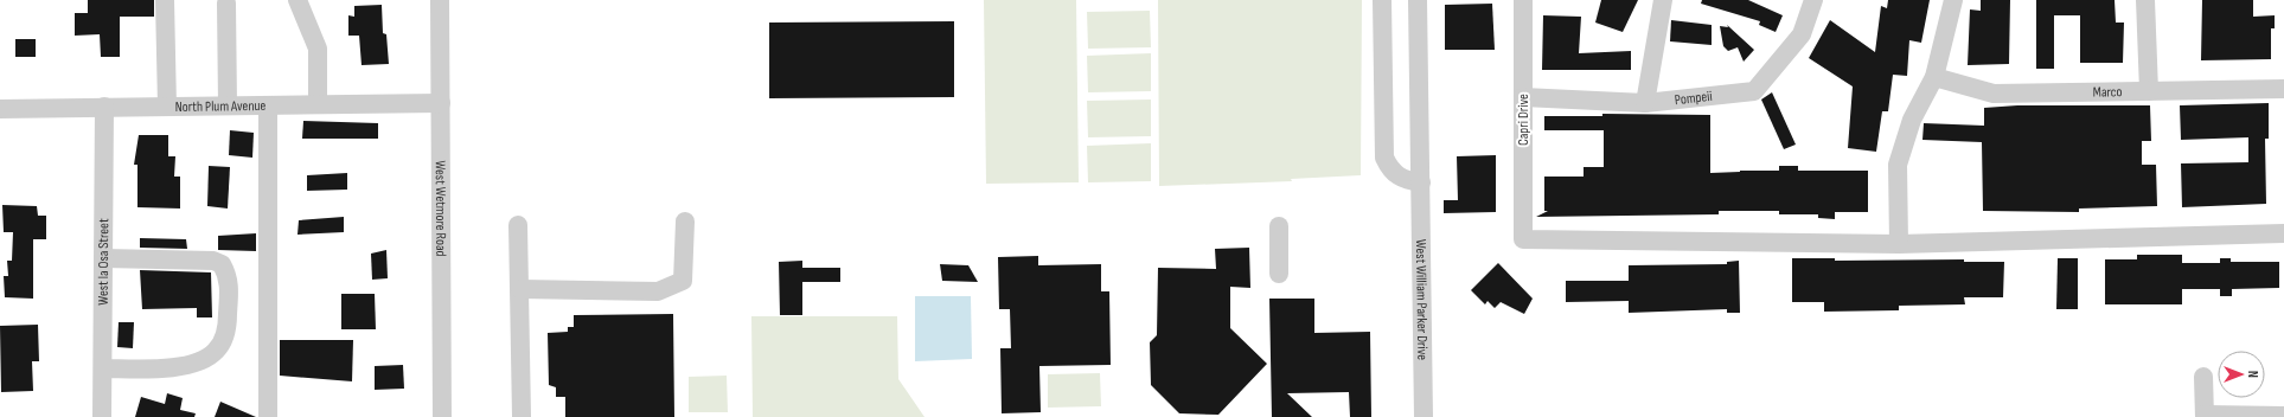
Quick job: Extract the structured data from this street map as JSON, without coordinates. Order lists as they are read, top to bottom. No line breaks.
{"streets":{"street":["Marco","Pompeii","North Plum Avenue","Capri Drive","West Wetmore Road","West la Osa Street","West William Parker Drive"]},"crossings":[["Pompeii","Capri Drive"],["North Plum Avenue","West Wetmore Road"],["North Plum Avenue","West la Osa Street"]],"north":"right"}
